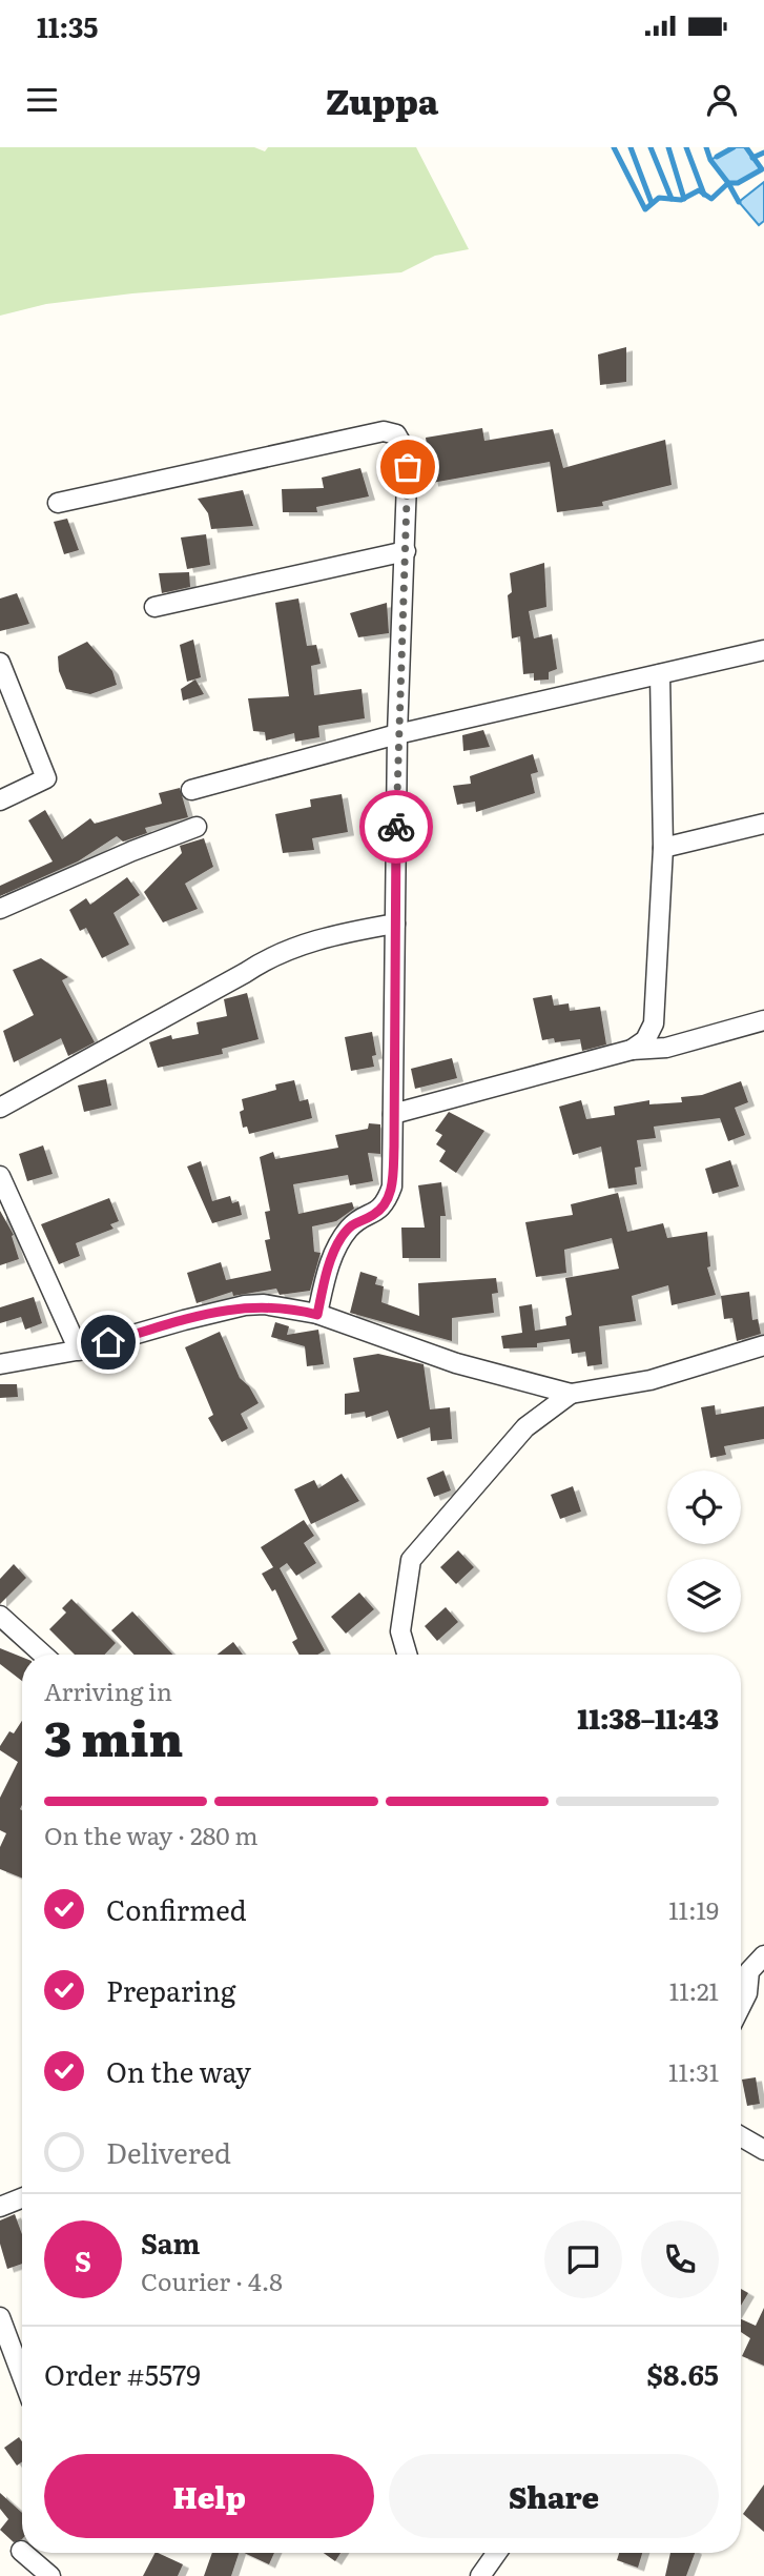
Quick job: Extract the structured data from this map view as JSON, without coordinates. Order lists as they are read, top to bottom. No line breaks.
{"page":{"status":"11:35","header":"Zuppa","heading":["3 min","Arriving in","11:38–11:43"],"panel":["Sam","Courier · 4.8","Order #5579","$8.65"],"bar":"On the way · 280 m","list":[["Confirmed","11:19"],["Preparing","11:21"],["On the way","11:31"],"Delivered"],"round":"S","buttons":["Help","Share"]}}
